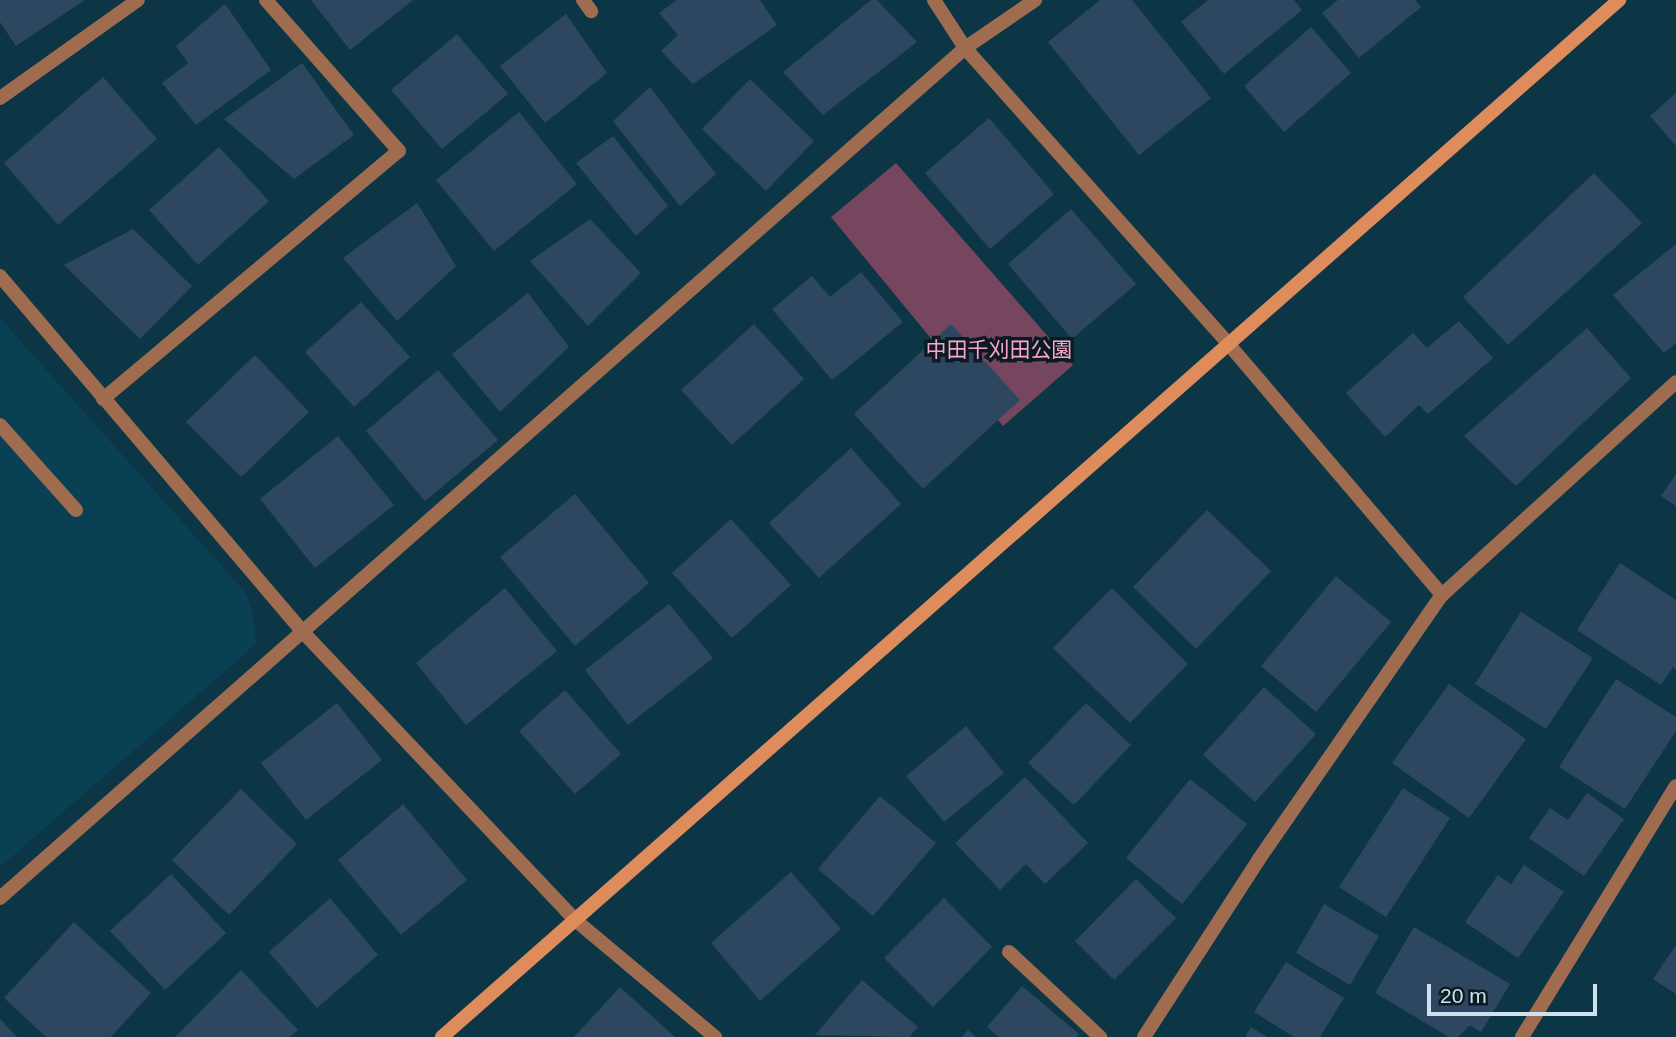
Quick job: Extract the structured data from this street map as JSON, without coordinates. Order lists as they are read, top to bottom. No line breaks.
{"parks":["中田千刈田公園"],"scale_bar":"20 m"}
